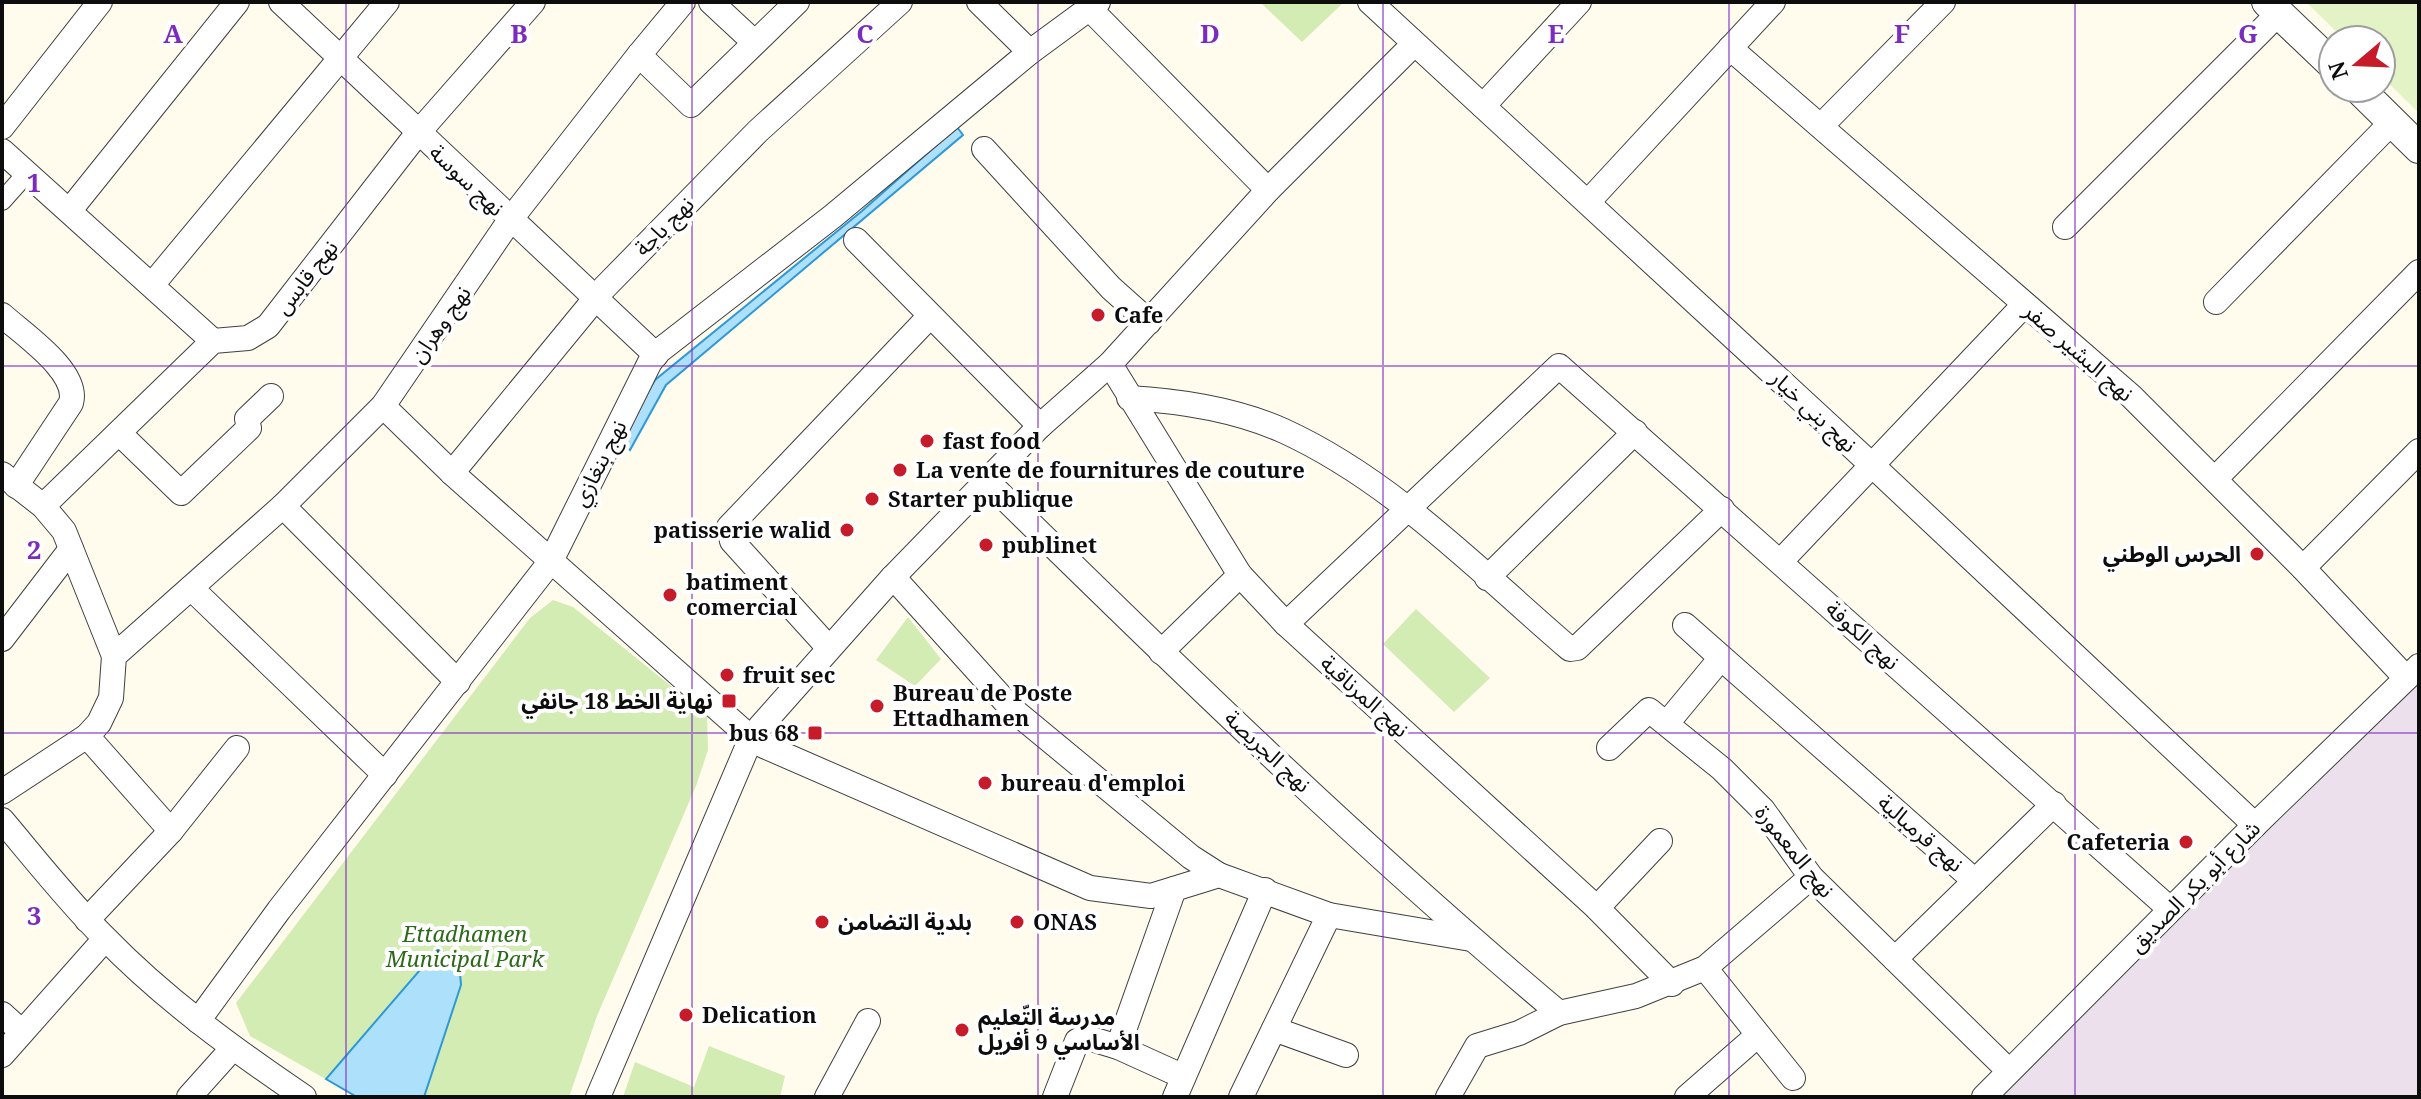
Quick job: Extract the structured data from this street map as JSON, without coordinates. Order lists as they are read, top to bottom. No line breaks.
{"streets":{"street":["نهج سوسة","نهج باجة","نهج قابس","نهج وهران","نهج البشير صفر","نهج بني خيار","نهج بنغازي","نهج الكوفة","نهج المرناقية","نهج الجريصة","نهج قرمبالية","نهج المعمورة","شارع أبو بكر الصديق"]},"crossings":[["نهج سوسة","نهج باجة"],["نهج سوسة","نهج قابس"],["نهج سوسة","نهج وهران"],["نهج سوسة","نهج بنغازي"],["نهج البشير صفر","شارع أبو بكر الصديق"],["نهج بني خيار","شارع أبو بكر الصديق"],["نهج الكوفة","شارع أبو بكر الصديق"],["نهج المعمورة","شارع أبو بكر الصديق"]],"parks":["Ettadhamen Municipal Park"],"places":{"other":["Cafe","fast food","La vente de fournitures de couture","Starter publique","patisserie walid","publinet","الحرس الوطني","batiment comercial","fruit sec","Bureau de Poste Ettadhamen","bureau d'emploi","Cafeteria","بلدية التضامن","ONAS","Delication","مدرسة التّعليم الأساسي 9 أفريل"],"transit":["نهاية الخط 18 جانفي","bus 68"]},"north":"left","grid":{"columns":["A","B","C","D","E","F","G"],"rows":["1","2","3"]}}
